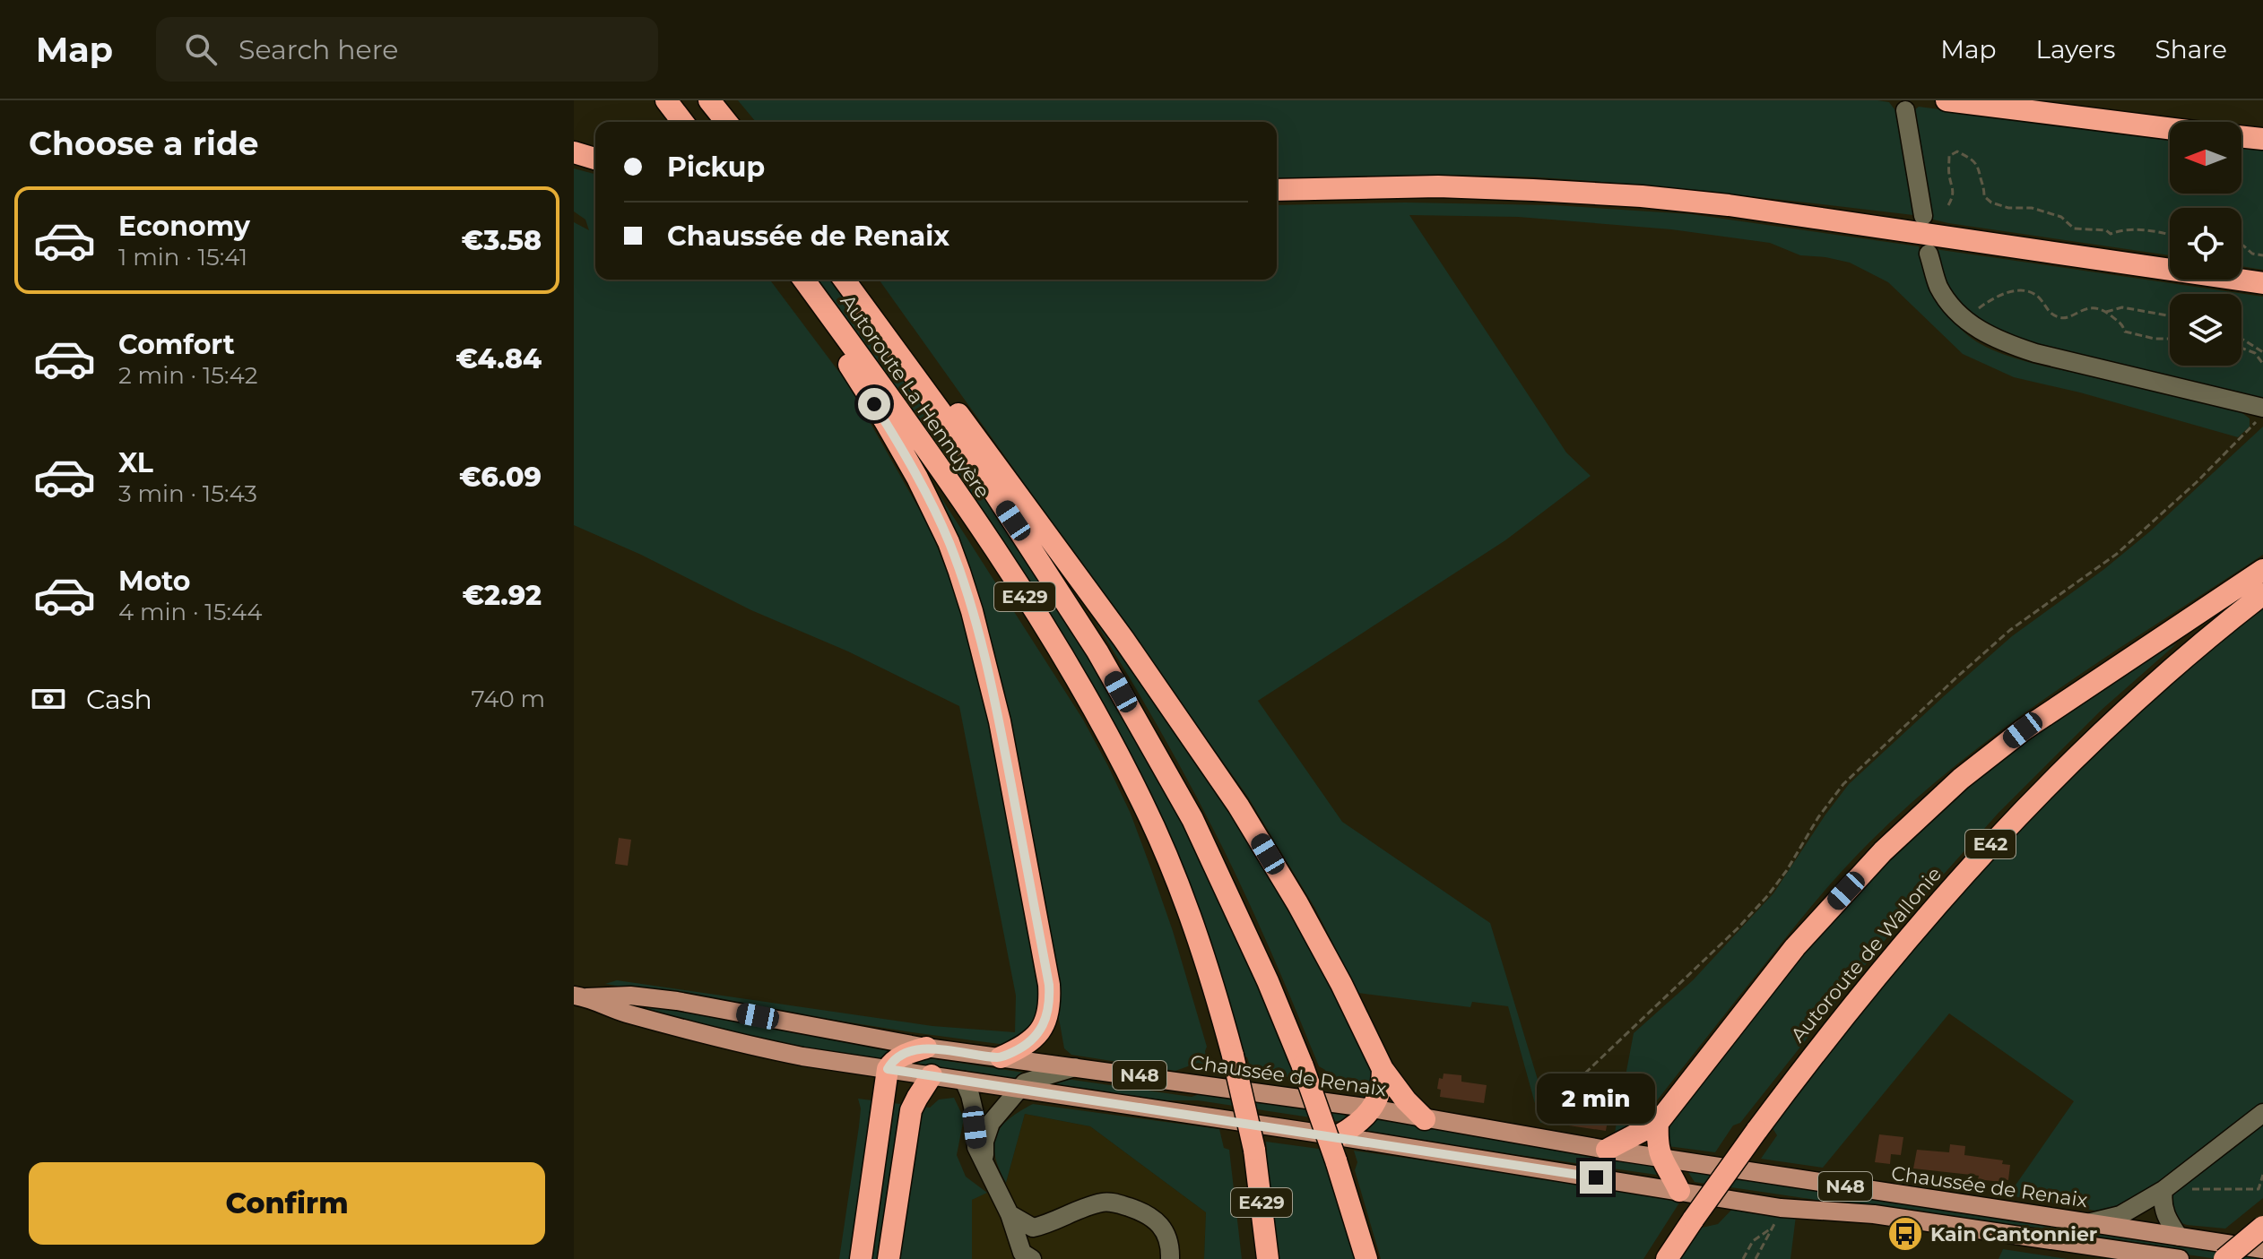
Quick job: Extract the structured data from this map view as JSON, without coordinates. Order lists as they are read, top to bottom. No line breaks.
{"streets":{"highway":["Autoroute La Hennuyère","E429","E42","Autoroute de Wallonie"],"main road":["N48","Chaussée de Renaix"]},"places":{"bus stop":["Kain Cantonnier"]},"north":"left","page":{"header":"Map","search":"Search here","nav":["Map","Layers","Share"],"heading":"Choose a ride","banner":["Pickup","Chaussée de Renaix"],"list":[{"name":"Economy","note":"1 min · 15:41","value":"€3.58"},{"name":"Comfort","note":"2 min · 15:42","value":"€4.84"},{"name":"XL","note":"3 min · 15:43","value":"€6.09"},{"name":"Moto","note":"4 min · 15:44","value":"€2.92"}],"pay":["Cash","740 m"],"bubble":"2 min","buttons":"Confirm"}}
